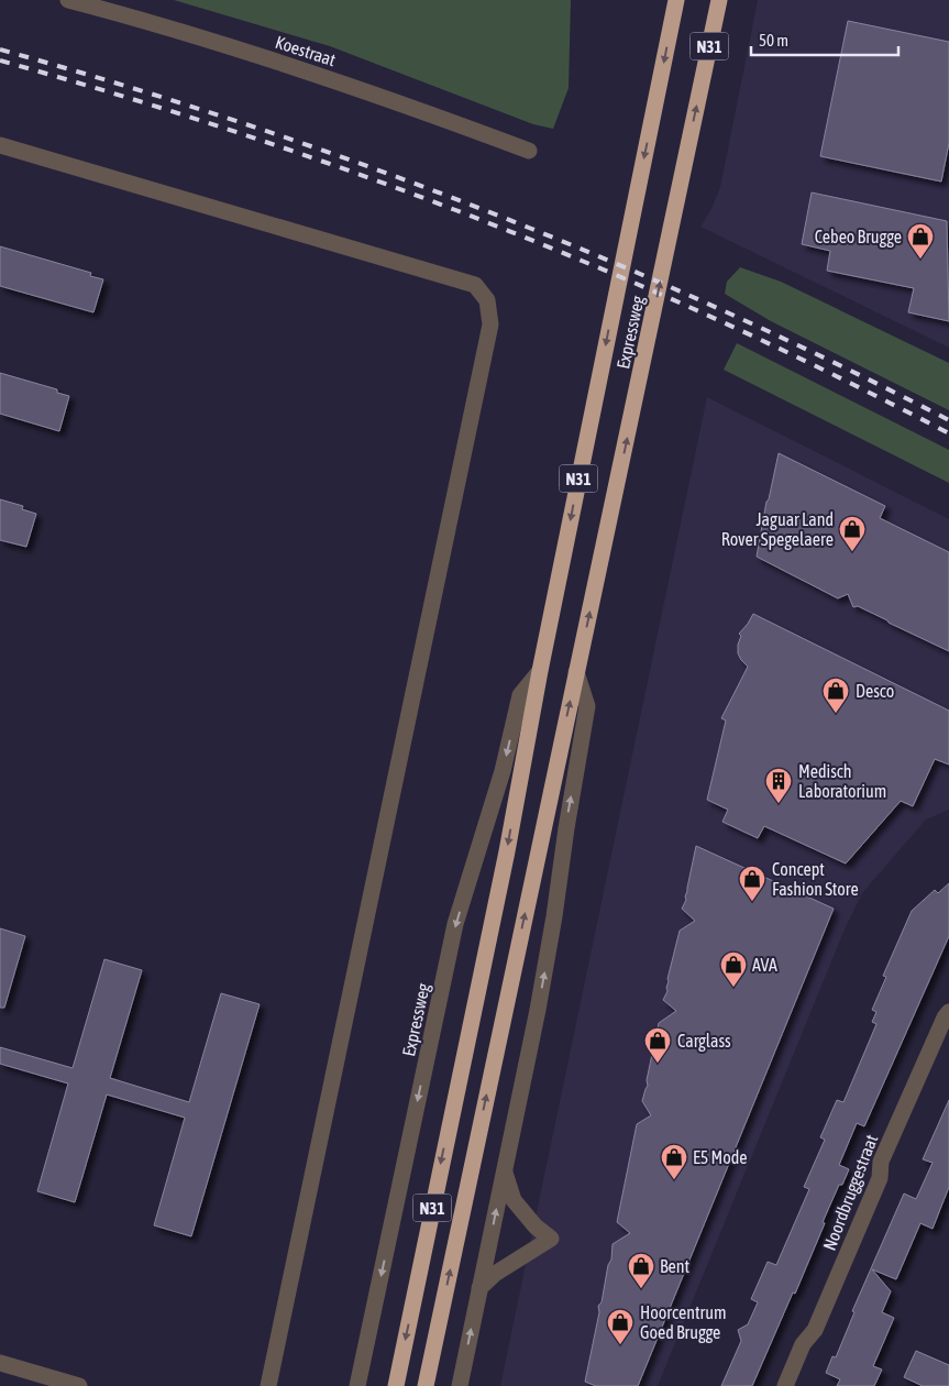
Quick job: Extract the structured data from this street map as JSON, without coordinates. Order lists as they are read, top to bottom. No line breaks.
{"streets":{"highway":["N31","Expressweg"],"street":["Koestraat","Noordbruggestraat"]},"places":{"shop":["Cebeo Brugge","Jaguar Land Rover Spegelaere","Desco","Concept Fashion Store","AVA","Carglass","E5 Mode","Bent","Hoorcentrum Goed Brugge"],"building":["Medisch Laboratorium"]},"scale_bar":"50 m"}
